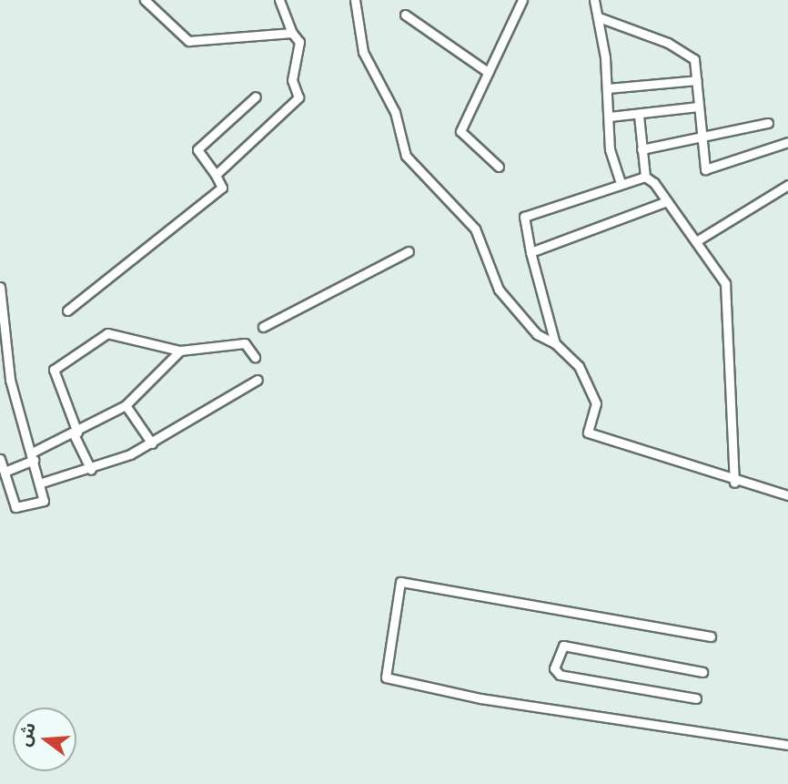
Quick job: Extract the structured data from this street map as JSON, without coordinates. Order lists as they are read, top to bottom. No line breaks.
{"north":"left"}
